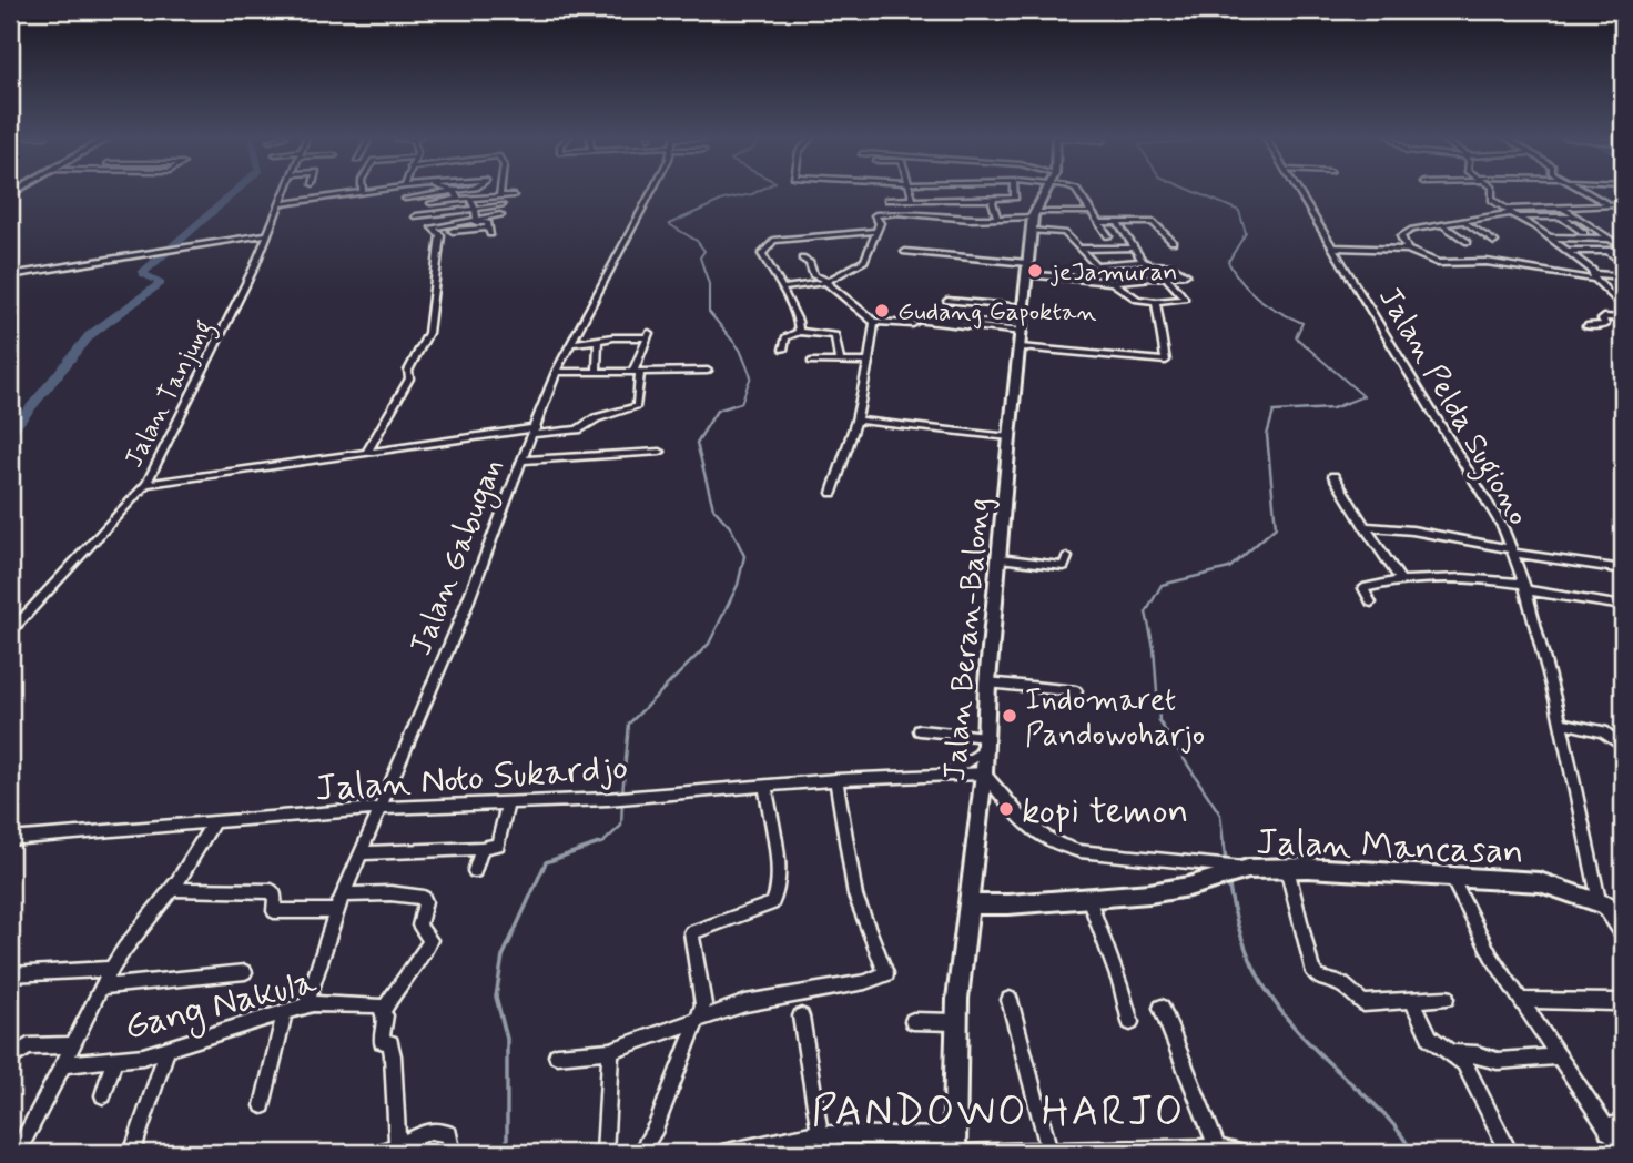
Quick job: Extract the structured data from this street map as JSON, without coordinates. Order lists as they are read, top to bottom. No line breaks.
{"streets":{"main road":["Jalan Beran-Balong","Jalan Mancasan"],"street":["Jalan Tanjung","Jalan Pelda Sugiono","Jalan Gabugan","Jalan Noto Sukardjo","Gang Nakula"]},"crossings":[["Jalan Pelda Sugiono","Jalan Mancasan"],["Jalan Gabugan","Jalan Noto Sukardjo"],["Jalan Gabugan","Gang Nakula"],["Jalan Beran-Balong","Jalan Noto Sukardjo"],["Jalan Beran-Balong","Jalan Mancasan"]],"districts":["PANDOWO HARJO"],"places":["jeJamuran","Gudang Gapoktan","Indomaret Pandowoharjo","kopi temon"]}
